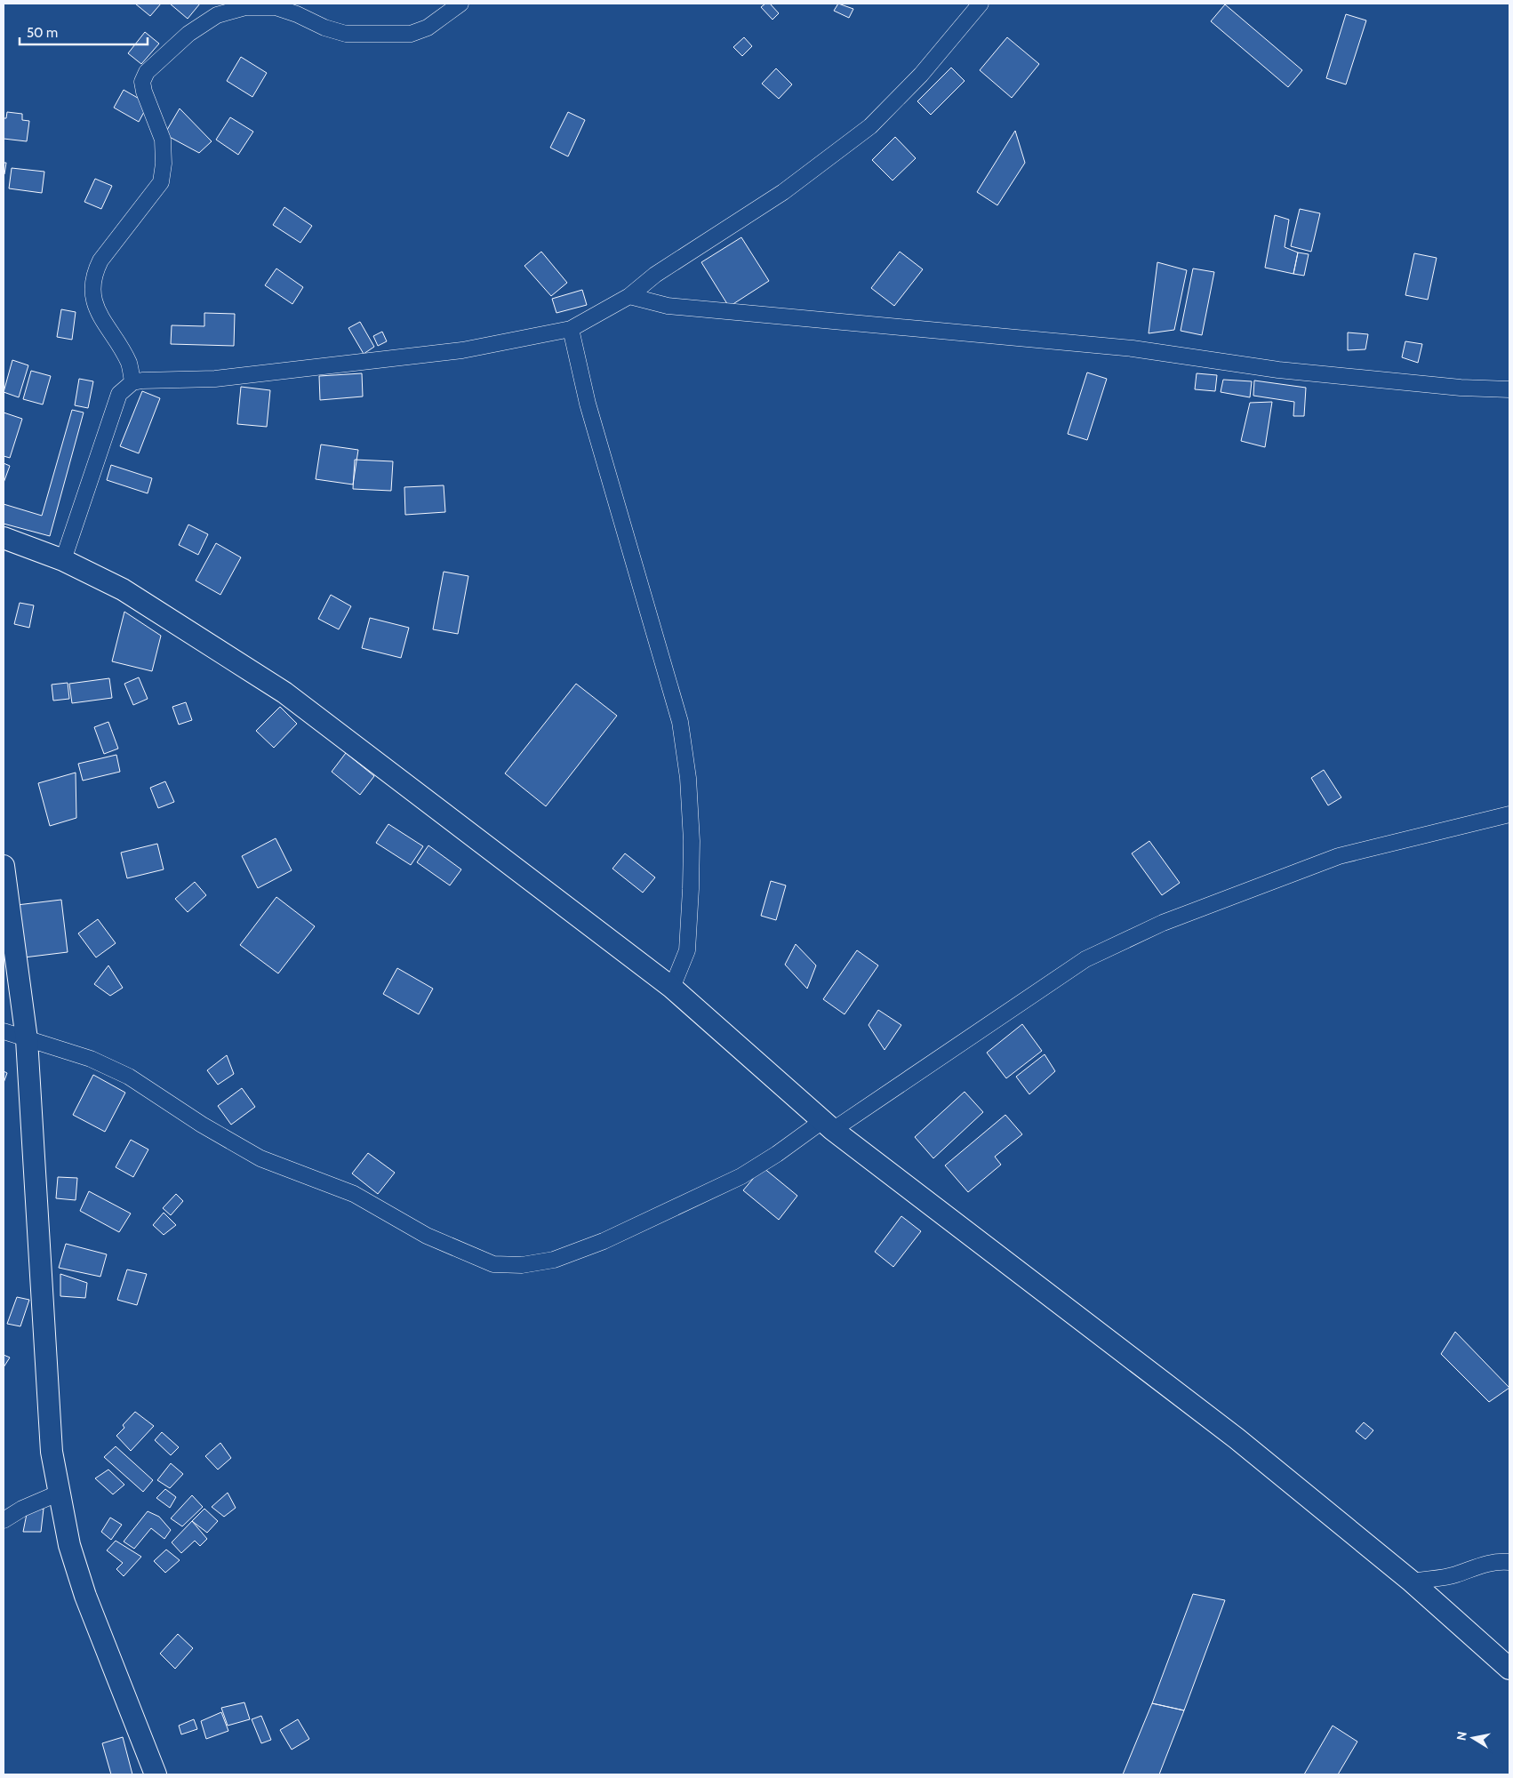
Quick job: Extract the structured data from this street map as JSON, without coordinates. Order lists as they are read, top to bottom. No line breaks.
{"scale_bar":"50 m","north":"left"}
